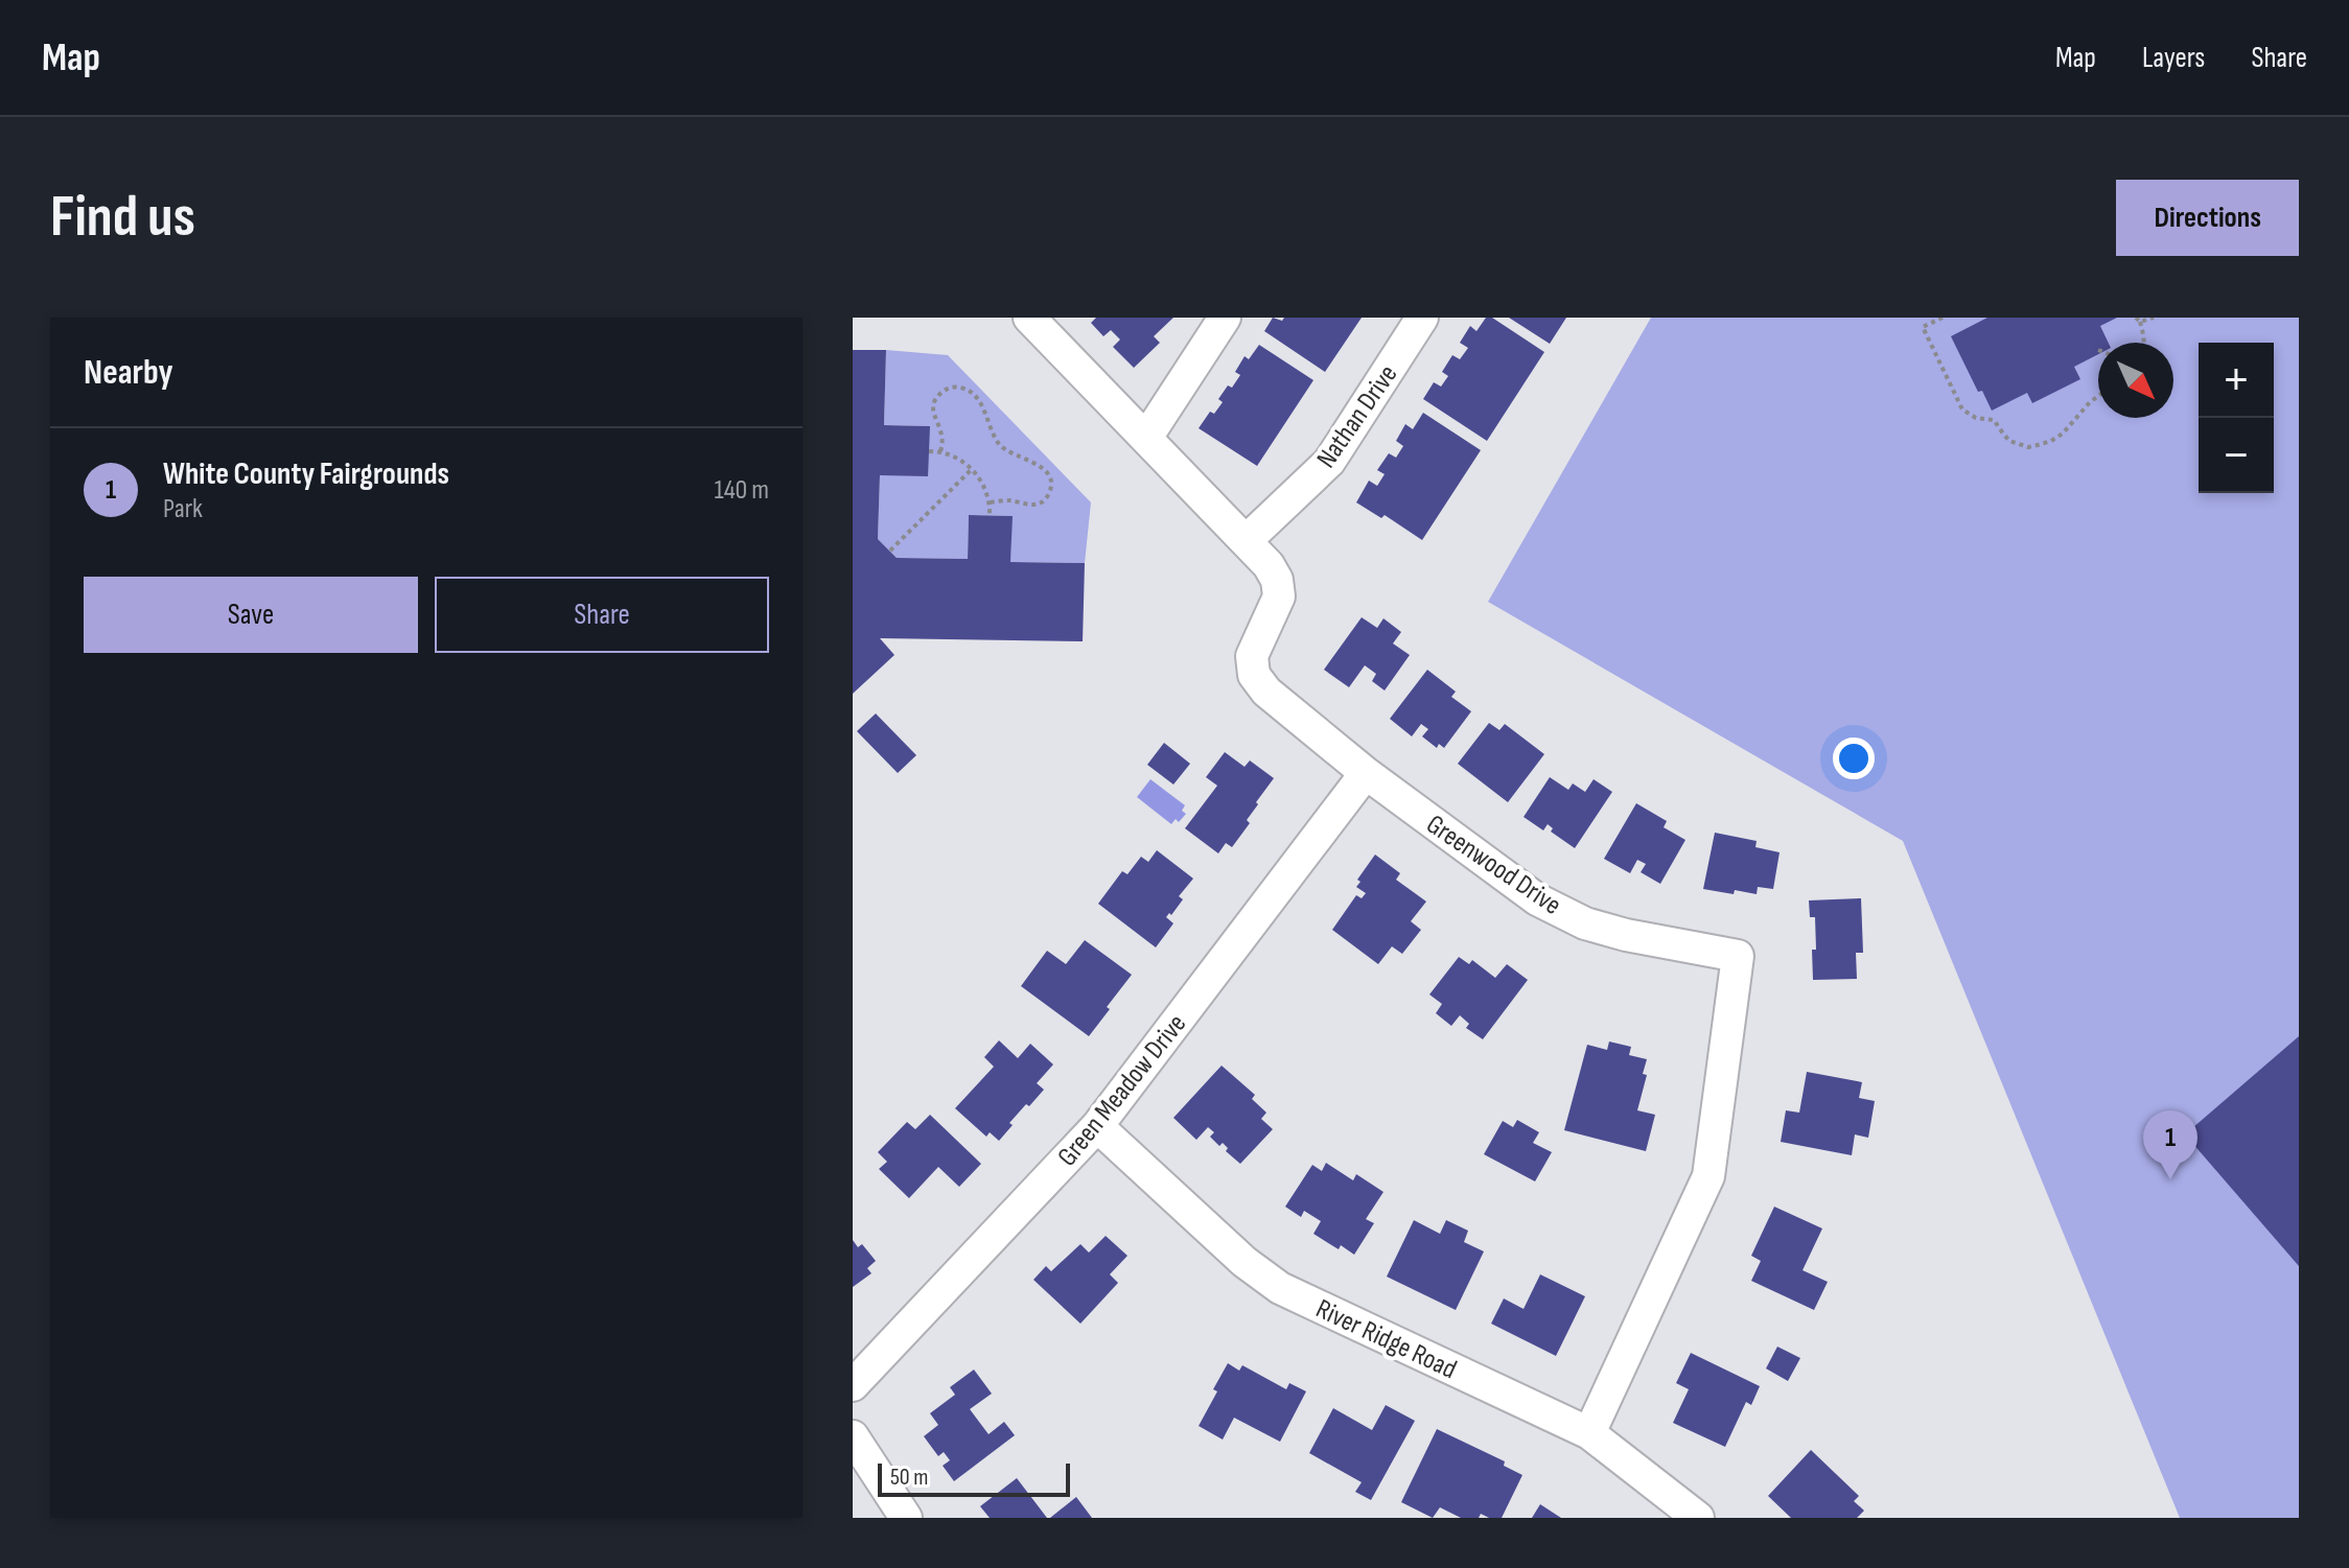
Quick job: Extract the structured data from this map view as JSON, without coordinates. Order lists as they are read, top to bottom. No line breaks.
{"streets":{"street":["Nathan Drive","Greenwood Drive","Green Meadow Drive","River Ridge Road"]},"crossings":[["Nathan Drive","Greenwood Drive"],["Greenwood Drive","Green Meadow Drive"],["Greenwood Drive","River Ridge Road"],["Green Meadow Drive","River Ridge Road"]],"scale_bar":"50 m","north":"bottom right","page":{"header":"Map","nav":["Map","Layers","Share"],"buttons":["Directions",["Save","Share"]],"title":"Find us","heading":"Nearby","map_buttons":["+","−"],"list":[{"mark":"1","name":"White County Fairgrounds","note":"Park","value":"140 m"}],"pins":"1","scale":"50 m"}}
